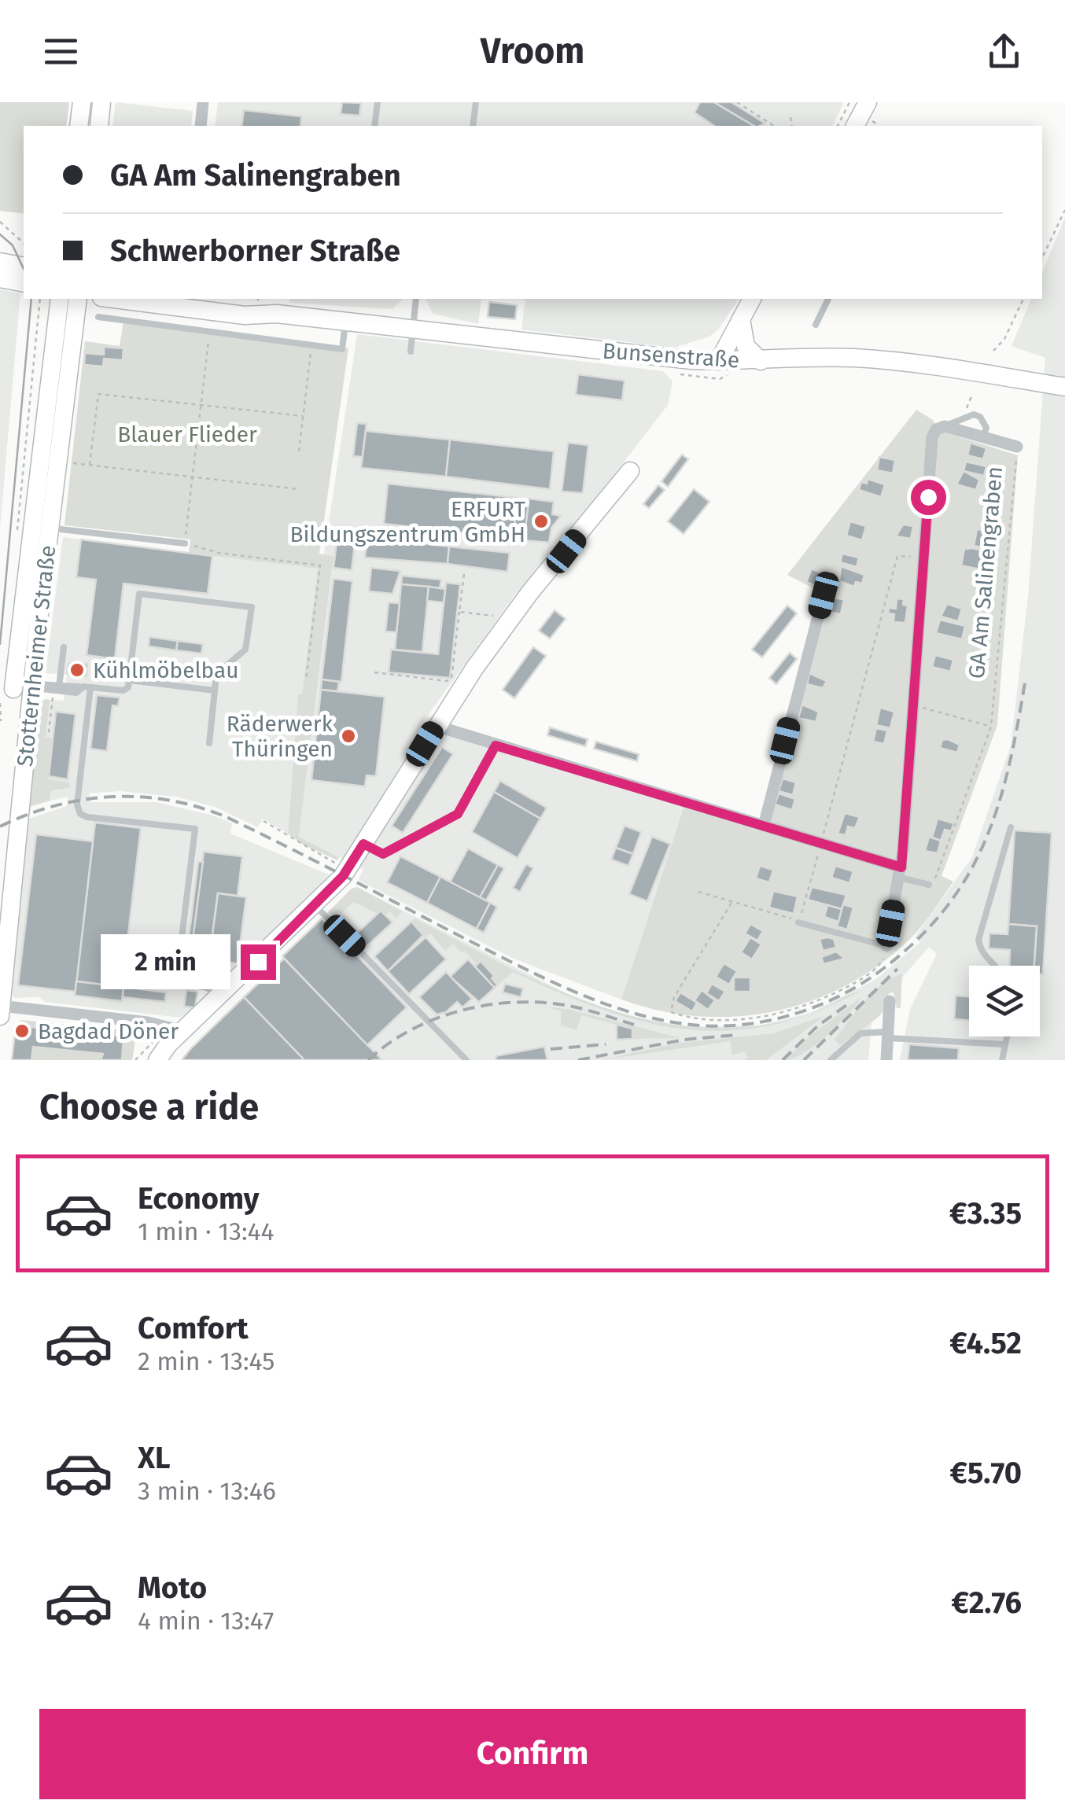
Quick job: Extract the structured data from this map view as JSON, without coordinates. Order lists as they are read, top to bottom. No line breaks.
{"streets":{"main road":["Bunsenstraße","Stotternheimer Straße"],"street":["GA Am Salinengraben"]},"parks":["Blauer Flieder"],"places":["ERFURT Bildungszentrum GmbH","Kühlmöbelbau","Räderwerk Thüringen","Bagdad Döner"],"page":{"header":"Vroom","banner":["GA Am Salinengraben","Schwerborner Straße"],"bubble":"2 min","heading":"Choose a ride","list":[{"name":"Economy","note":"1 min · 13:44","value":"€3.35"},{"name":"Comfort","note":"2 min · 13:45","value":"€4.52"},{"name":"XL","note":"3 min · 13:46","value":"€5.70"},{"name":"Moto","note":"4 min · 13:47","value":"€2.76"}],"buttons":"Confirm"}}
